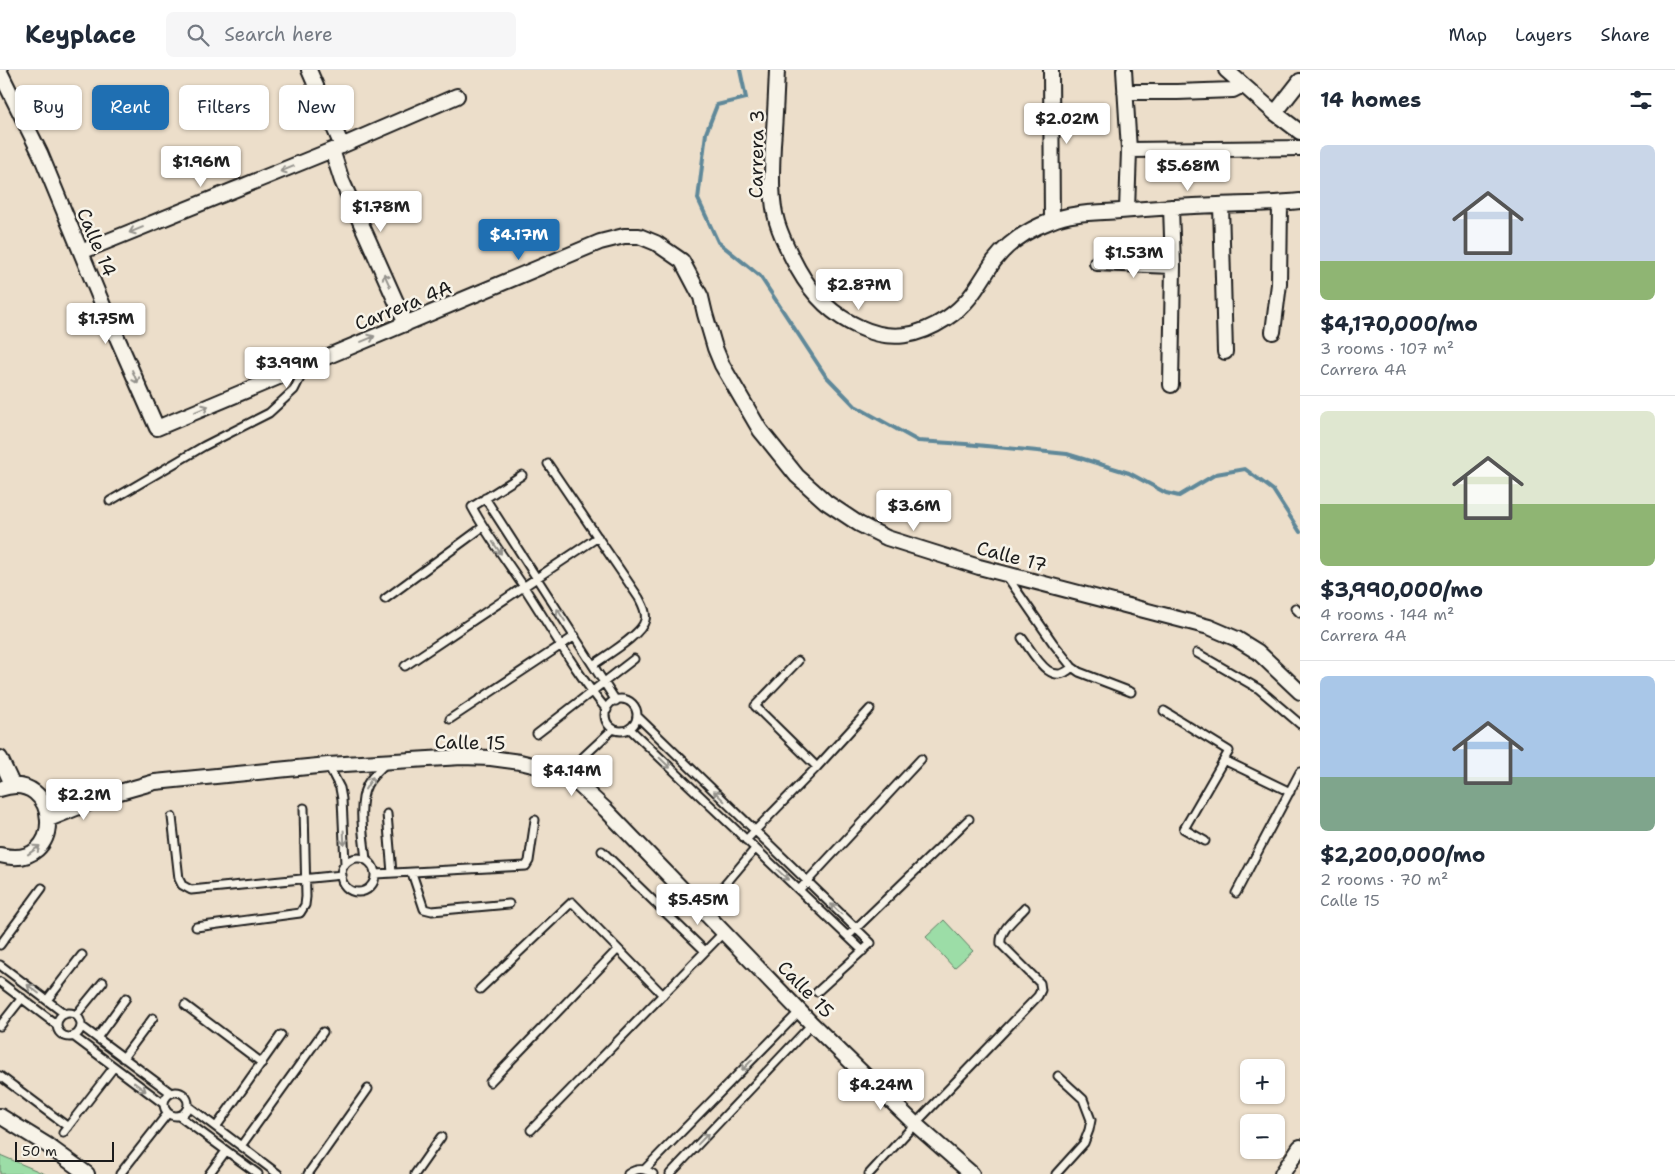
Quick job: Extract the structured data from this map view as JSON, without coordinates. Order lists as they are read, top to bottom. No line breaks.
{"streets":{"street":["Carrera 3","Calle 14","Carrera 4A","Calle 17","Calle 15"]},"crossings":[["Calle 14","Carrera 4A"],["Carrera 4A","Calle 17"]],"one_way":["Calle 14","Carrera 4A"],"scale_bar":"50 m","page":{"header":"Keyplace","search":"Search here","nav":["Map","Layers","Share"],"heading":"14 homes","chip":["Buy","Rent","Filters","New"],"price":["$2.02M","$1.96M","$5.68M","$1.78M","$4.17M","$1.53M","$2.87M","$1.75M","$3.99M","$3.6M","$4.14M","$2.2M","$5.45M","$4.24M"],"list":[{"name":"$4,170,000/mo","note":"3 rooms · 107 m² · Carrera 4A"},{"name":"$3,990,000/mo","note":"4 rooms · 144 m² · Carrera 4A"},{"name":"$2,200,000/mo","note":"2 rooms · 70 m² · Calle 15"}],"map_buttons":["+","−"],"scale":"50 m"}}
